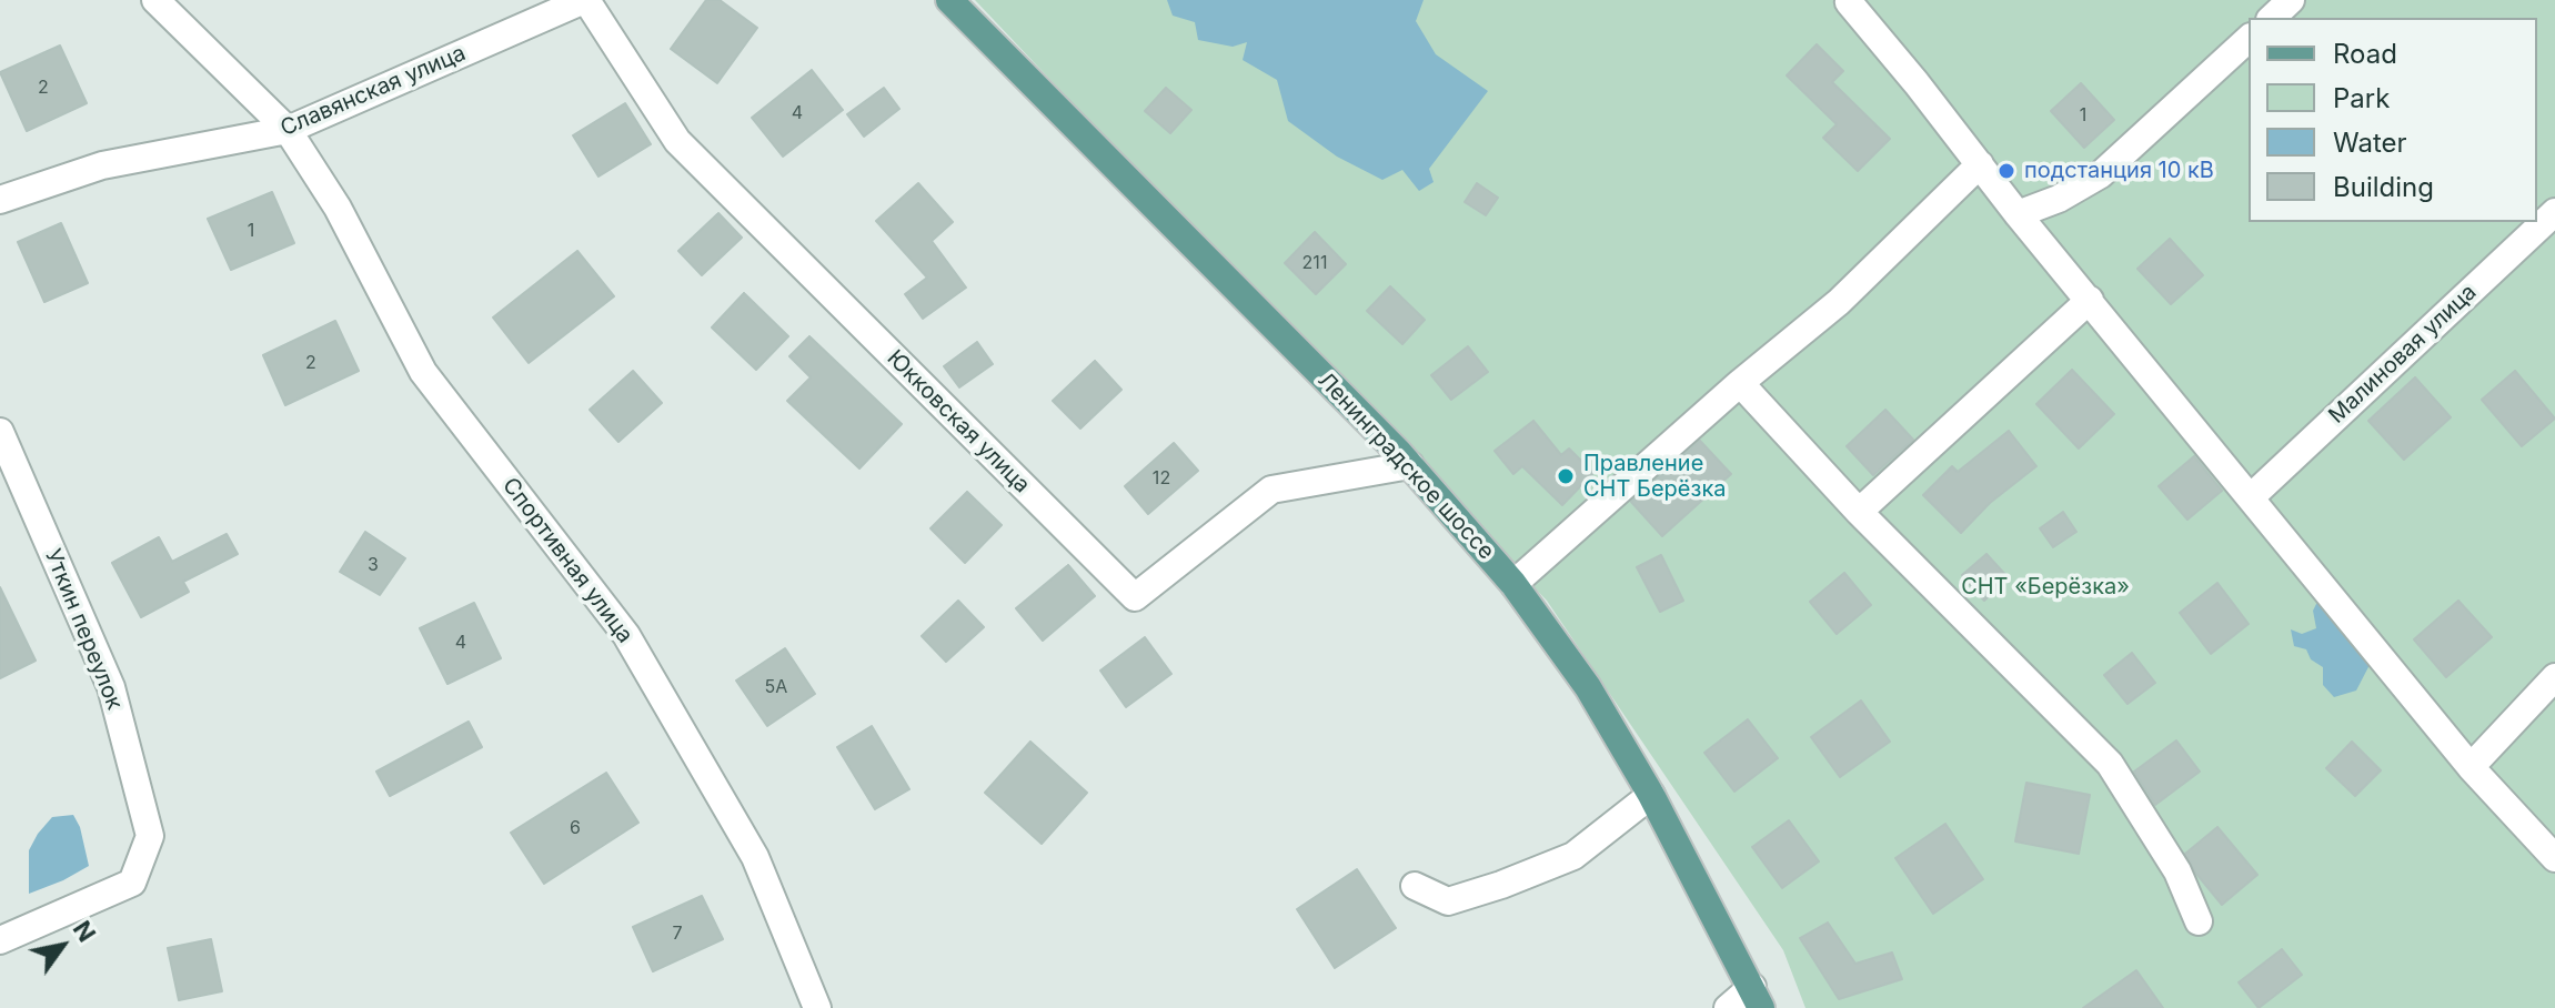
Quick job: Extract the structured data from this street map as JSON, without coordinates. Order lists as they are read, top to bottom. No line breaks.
{"streets":{"main road":["Ленинградское шоссе"],"street":["Славянская улица","Малиновая улица","Юкковская улица","Спортивная улица","Уткин переулок"]},"crossings":[["Славянская улица","Юкковская улица"],["Славянская улица","Спортивная улица"],["Юкковская улица","Ленинградское шоссе"]],"parks":["СНТ «Берёзка»"],"places":["подстанция 10 кВ","Правление СНТ Берёзка"],"house_numbers":["2","4","1","1","211","2","12","3","4","5А","6","7"],"legend":["Road","Park","Water","Building"],"north":"top right"}
